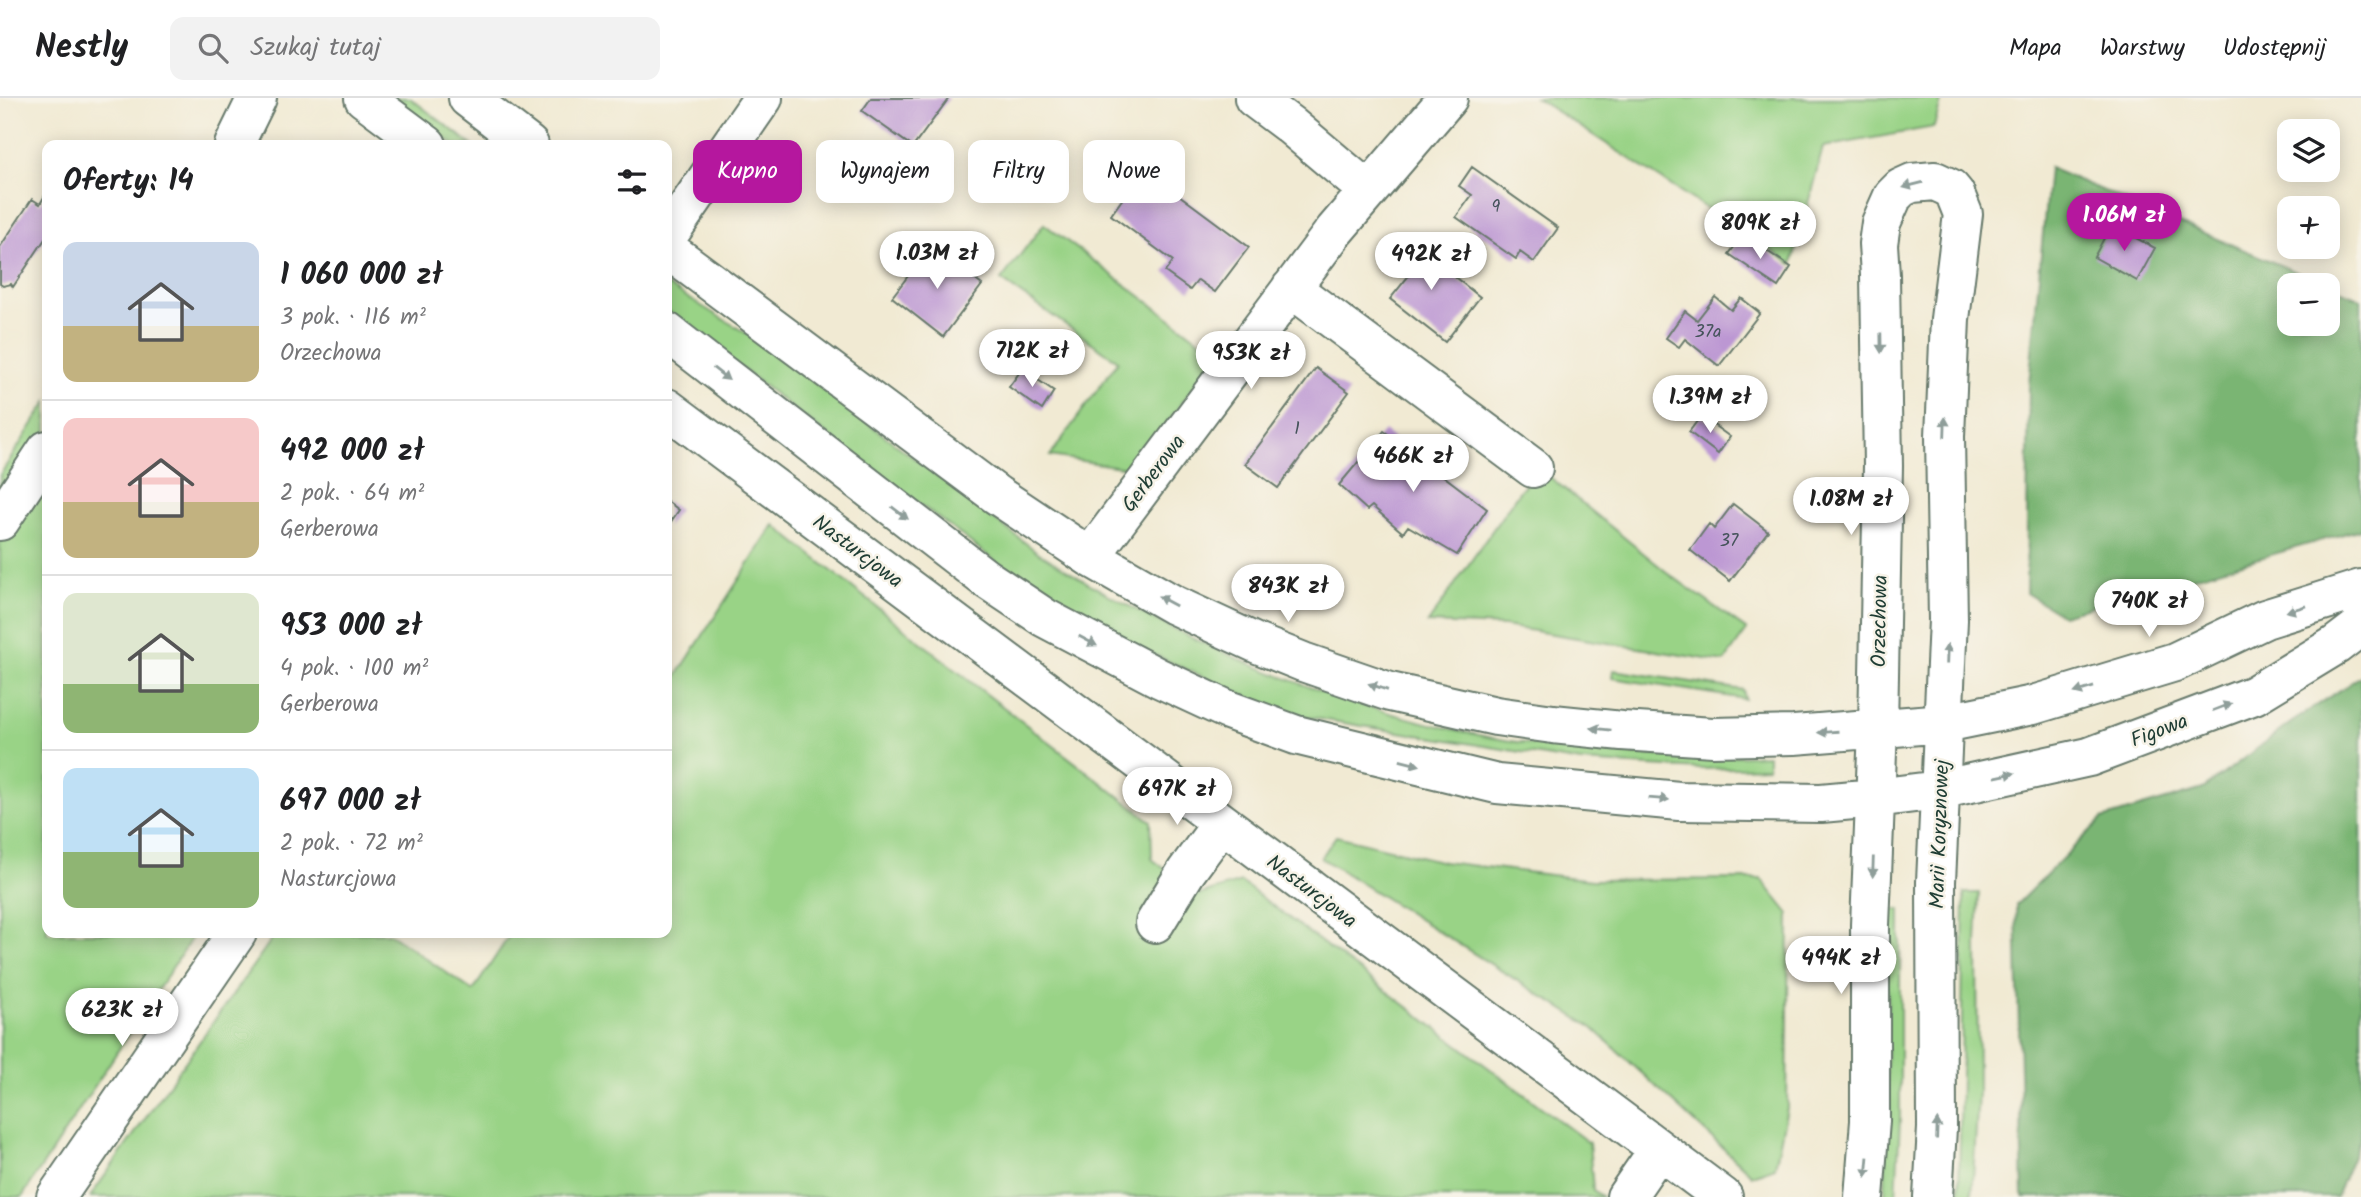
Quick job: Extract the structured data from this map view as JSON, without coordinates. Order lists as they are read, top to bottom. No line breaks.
{"streets":{"street":["Gerberowa","Nasturcjowa","Orzechowa","Figowa","Marii Koryznowej"]},"crossings":[["Orzechowa","Figowa"],["Orzechowa","Marii Koryznowej"],["Figowa","Marii Koryznowej"]],"house_numbers":["9","37a","1","37"],"page":{"header":"Nestly","search":"Szukaj tutaj","nav":["Mapa","Warstwy","Udostępnij"],"map_buttons":["+","−"],"chip":["Kupno","Wynajem","Filtry","Nowe"],"heading":"Oferty: 14","price":["1.06M zł","809K zł","1.03M zł","492K zł","712K zł","953K zł","1.39M zł","466K zł","1.08M zł","843K zł","740K zł","697K zł","494K zł","623K zł"],"list":[{"name":"1 060 000 zł","note":"3 pok. · 116 m² · Orzechowa"},{"name":"492 000 zł","note":"2 pok. · 64 m² · Gerberowa"},{"name":"953 000 zł","note":"4 pok. · 100 m² · Gerberowa"},{"name":"697 000 zł","note":"2 pok. · 72 m² · Nasturcjowa"}]}}
